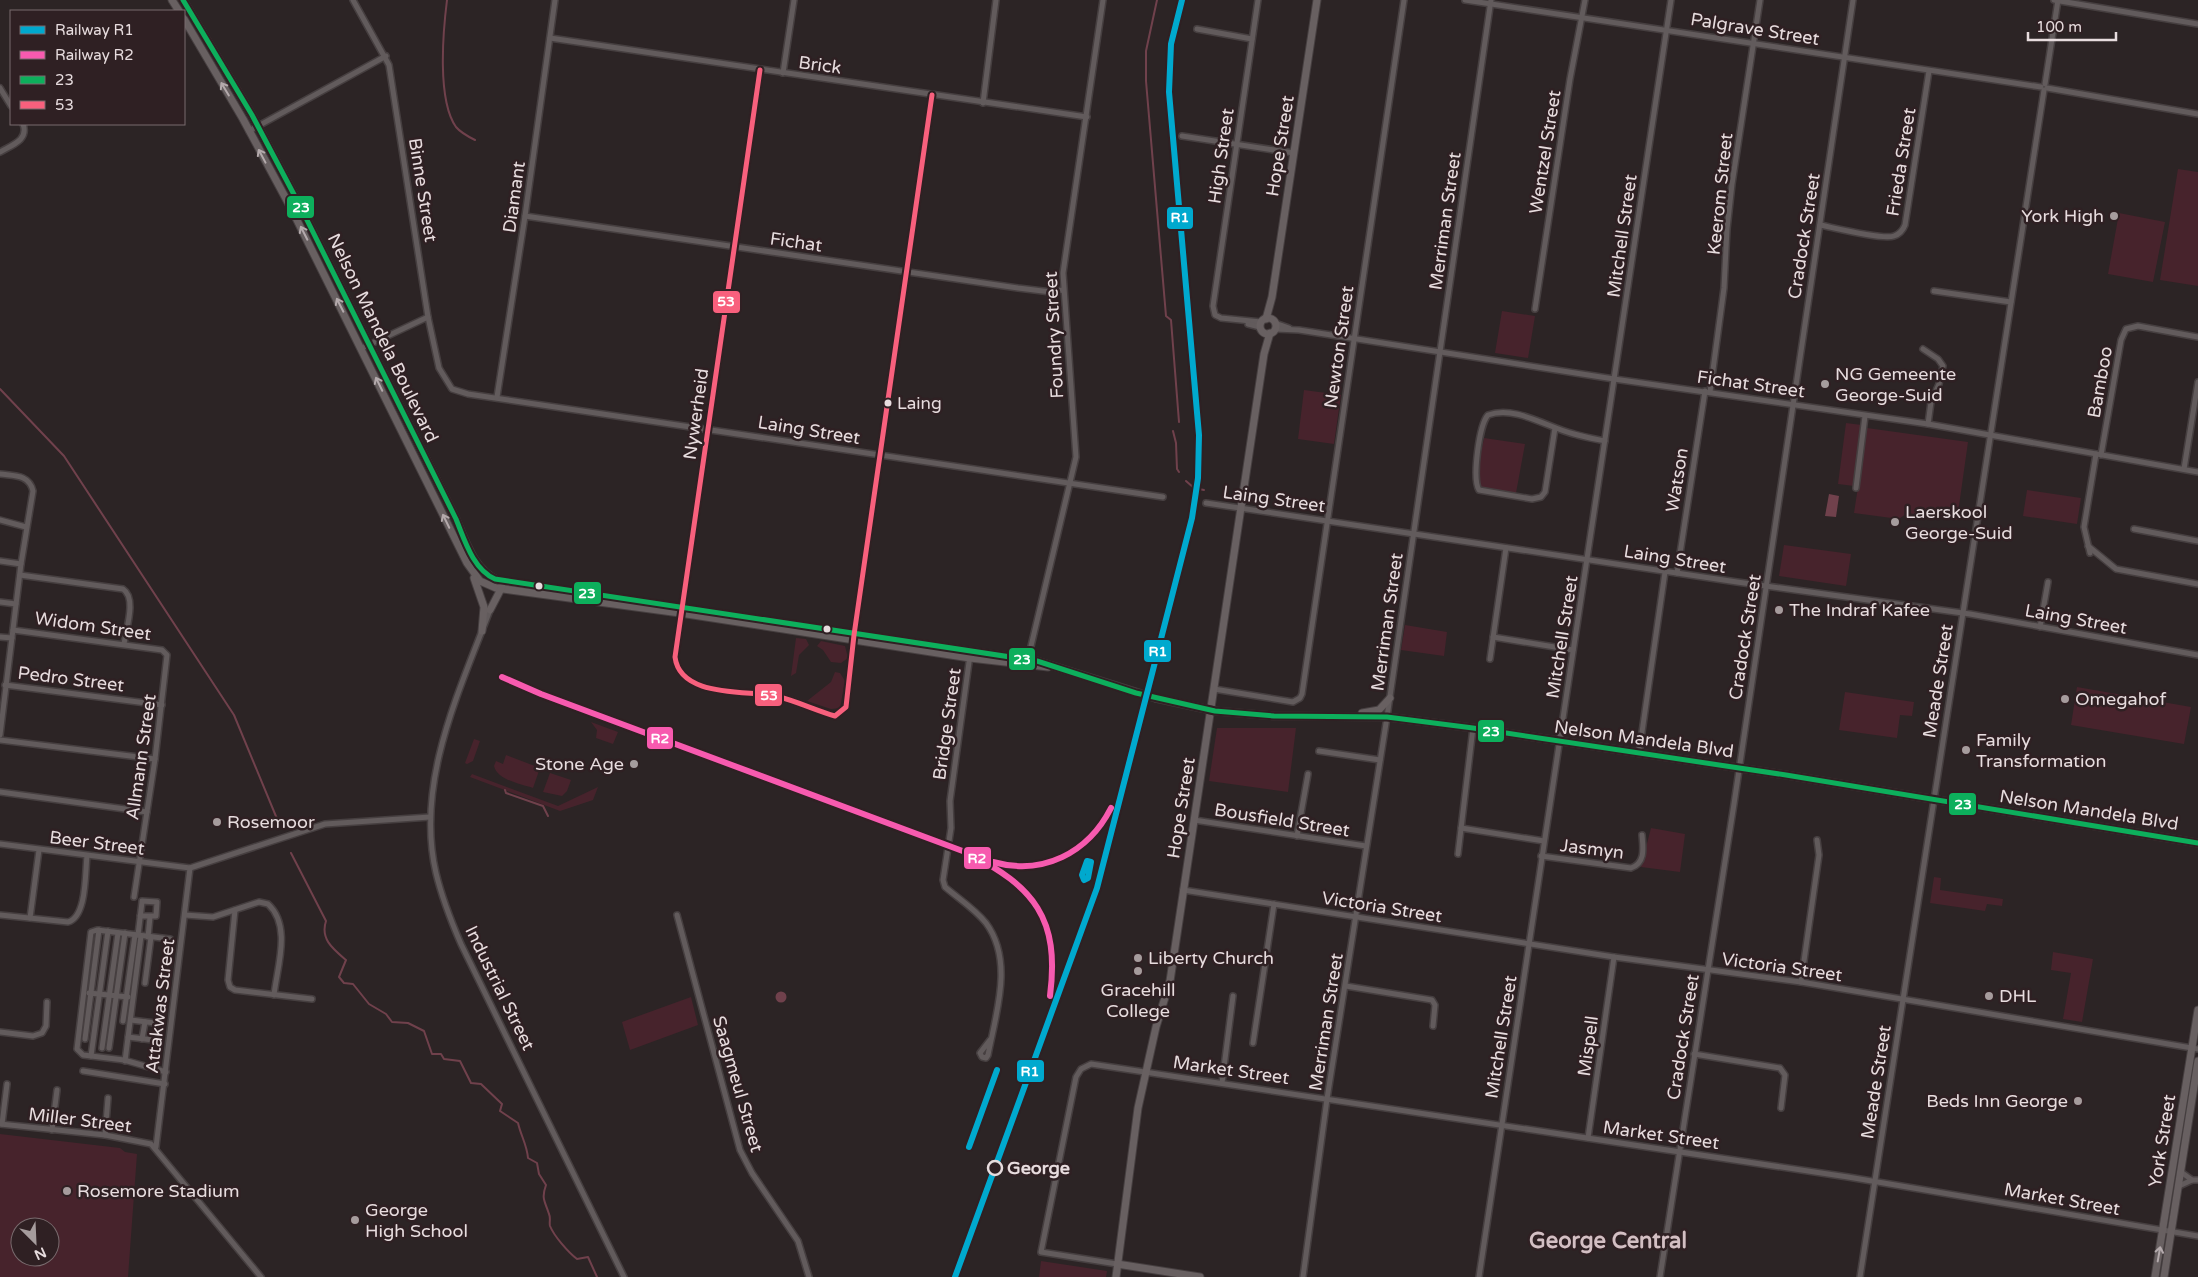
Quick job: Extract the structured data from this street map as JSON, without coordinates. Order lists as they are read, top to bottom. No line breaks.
{"streets":{"street":["Palgrave Street","Brick","Hope Street","Wentzel Street","High Street","Frieda Street","Binne Street","Keerom Street","Diamant","Merriman Street","Mitchell Street","Cradock Street","Fichat","Foundry Street","Nelson Mandela Boulevard","Newton Street","Bamboo","Fichat Street","Nywerheid","Laing Street","Watson","Widom Street","Pedro Street","Meade Street","Bridge Street","Nelson Mandela Blvd","Allmann Street","Bousfield Street","Beer Street","Jasmyn","Victoria Street","Industrial Street","Attakwas Street","Mispell","Market Street","Saagmeul Street","Miller Street","York Street"]},"crossings":[["Palgrave Street","Wentzel Street"],["Palgrave Street","Frieda Street"],["Palgrave Street","Keerom Street"],["Palgrave Street","Merriman Street"],["Palgrave Street","Mitchell Street"],["Palgrave Street","Cradock Street"],["Palgrave Street","Meade Street"],["Brick","Diamant"],["Brick","Foundry Street"],["Brick","Nywerheid"],["Hope Street","Newton Street"],["Hope Street","Fichat Street"],["Hope Street","Laing Street"],["Hope Street","Bousfield Street"],["Hope Street","Victoria Street"],["Hope Street","Market Street"],["High Street","Fichat Street"],["Frieda Street","Cradock Street"],["Binne Street","Laing Street"],["Keerom Street","Fichat Street"],["Keerom Street","Watson"],["Diamant","Fichat"],["Diamant","Laing Street"],["Merriman Street","Fichat Street"],["Merriman Street","Laing Street"],["Merriman Street","Nelson Mandela Blvd"],["Merriman Street","Bousfield Street"],["Merriman Street","Victoria Street"],["Merriman Street","Market Street"],["Mitchell Street","Fichat Street"],["Mitchell Street","Laing Street"],["Mitchell Street","Nelson Mandela Blvd"],["Mitchell Street","Jasmyn"],["Mitchell Street","Victoria Street"],["Mitchell Street","Market Street"],["Cradock Street","Fichat Street"],["Cradock Street","Laing Street"],["Cradock Street","Nelson Mandela Blvd"],["Cradock Street","Victoria Street"],["Cradock Street","Market Street"],["Fichat","Foundry Street"],["Fichat","Nywerheid"],["Foundry Street","Laing Street"],["Foundry Street","Nelson Mandela Blvd"],["Nelson Mandela Boulevard","Nelson Mandela Blvd"],["Nelson Mandela Boulevard","Industrial Street"],["Newton Street","Fichat Street"],["Newton Street","Laing Street"],["Bamboo","Fichat Street"],["Fichat Street","Watson"],["Fichat Street","Meade Street"],["Nywerheid","Laing Street"],["Nywerheid","Nelson Mandela Blvd"],["Laing Street","Watson"],["Laing Street","Meade Street"],["Widom Street","Allmann Street"],["Pedro Street","Allmann Street"],["Meade Street","Nelson Mandela Blvd"],["Meade Street","Victoria Street"],["Meade Street","Market Street"],["Bridge Street","Nelson Mandela Blvd"],["Nelson Mandela Blvd","Industrial Street"],["Allmann Street","Beer Street"],["Beer Street","Attakwas Street"],["Victoria Street","Mispell"],["Victoria Street","York Street"],["Attakwas Street","Miller Street"],["Mispell","Market Street"],["Market Street","York Street"]],"districts":["George Central"],"places":["York High","NG Gemeente George-Suid","Laing","Laerskool George-Suid","The Indraf Kafee","Omegahof","Family Transformation","Stone Age","Rosemoor","Liberty Church","Gracehill College","DHL","Beds Inn George","George","Rosemore Stadium","George High School"],"lines":["rail line R1","transit line 23","transit line 53","rail line R2"],"legend":["Railway R1","Railway R2","23","53"],"scale_bar":"100 m","north":"bottom right"}
